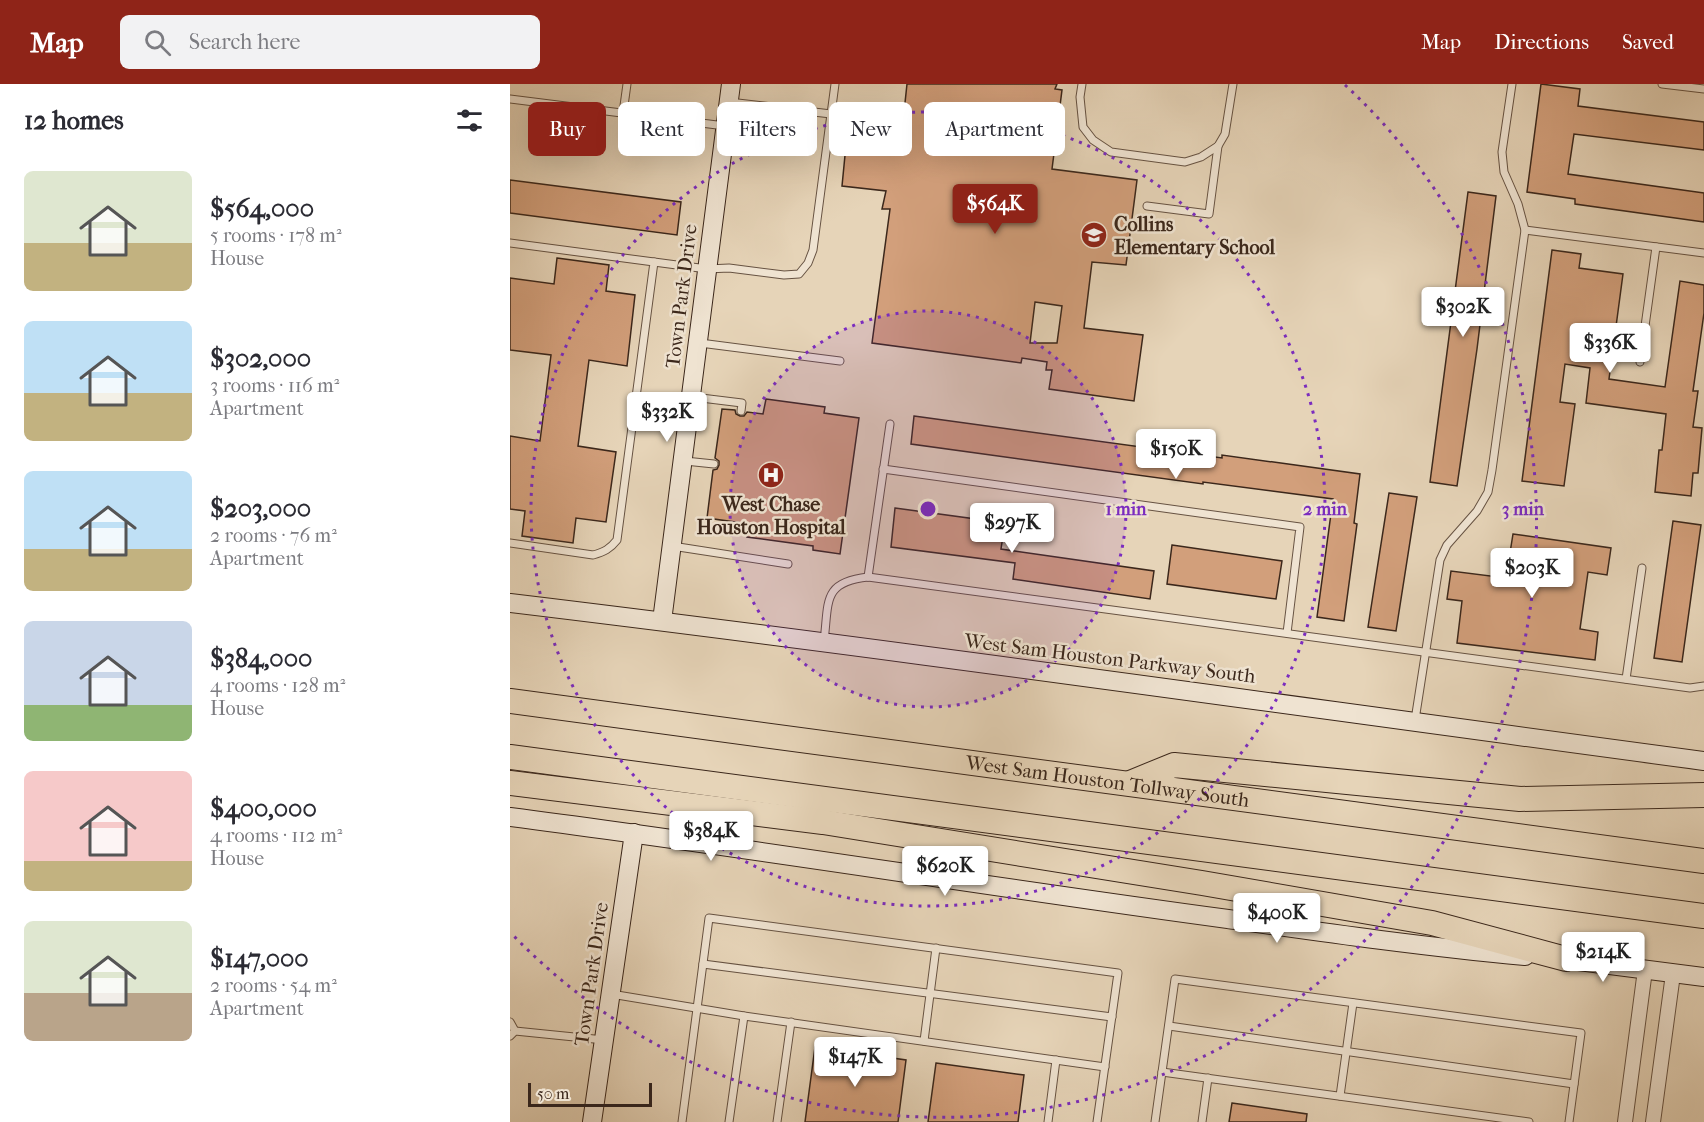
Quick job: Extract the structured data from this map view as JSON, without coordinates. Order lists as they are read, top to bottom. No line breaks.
{"streets":{"highway":["West Sam Houston Tollway South"],"main road":["Town Park Drive","West Sam Houston Parkway South"]},"crossings":[["Town Park Drive","West Sam Houston Parkway South"]],"places":{"school or university":["Collins Elementary School"],"hospital":["West Chase Houston Hospital"]},"scale_bar":"50 m","page":{"header":"Map","search":"Search here","nav":["Map","Directions","Saved"],"heading":"12 homes","chip":["Buy","Rent","Filters","New","Apartment"],"list":[{"name":"$564,000","note":"5 rooms · 178 m² · House"},{"name":"$302,000","note":"3 rooms · 116 m² · Apartment"},{"name":"$203,000","note":"2 rooms · 76 m² · Apartment"},{"name":"$384,000","note":"4 rooms · 128 m² · House"},{"name":"$400,000","note":"4 rooms · 112 m² · House"},{"name":"$147,000","note":"2 rooms · 54 m² · Apartment"}],"price":["$564K","$302K","$336K","$332K","$150K","$297K","$203K","$384K","$620K","$400K","$214K","$147K"],"scale":"50 m"},"rings":["1 min","2 min","3 min"]}
